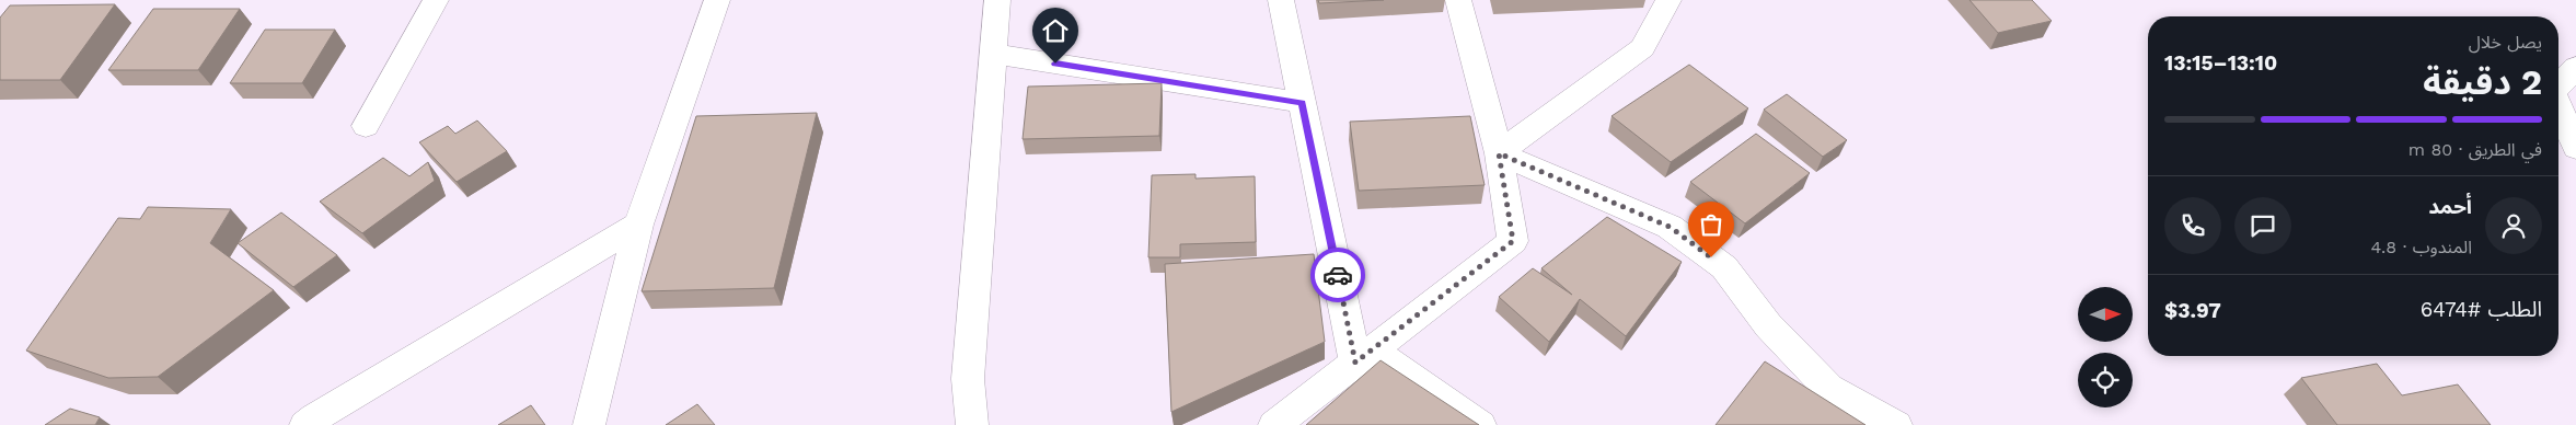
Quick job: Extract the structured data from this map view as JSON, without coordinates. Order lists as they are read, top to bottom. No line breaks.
{"north":"right","page":{"heading":["2 دقيقة","يصل خلال","13:10–13:15"],"panel":["أحمد","المندوب · 4.8","الطلب #6474","$3.97"],"bar":"في الطريق · 80 m"}}
